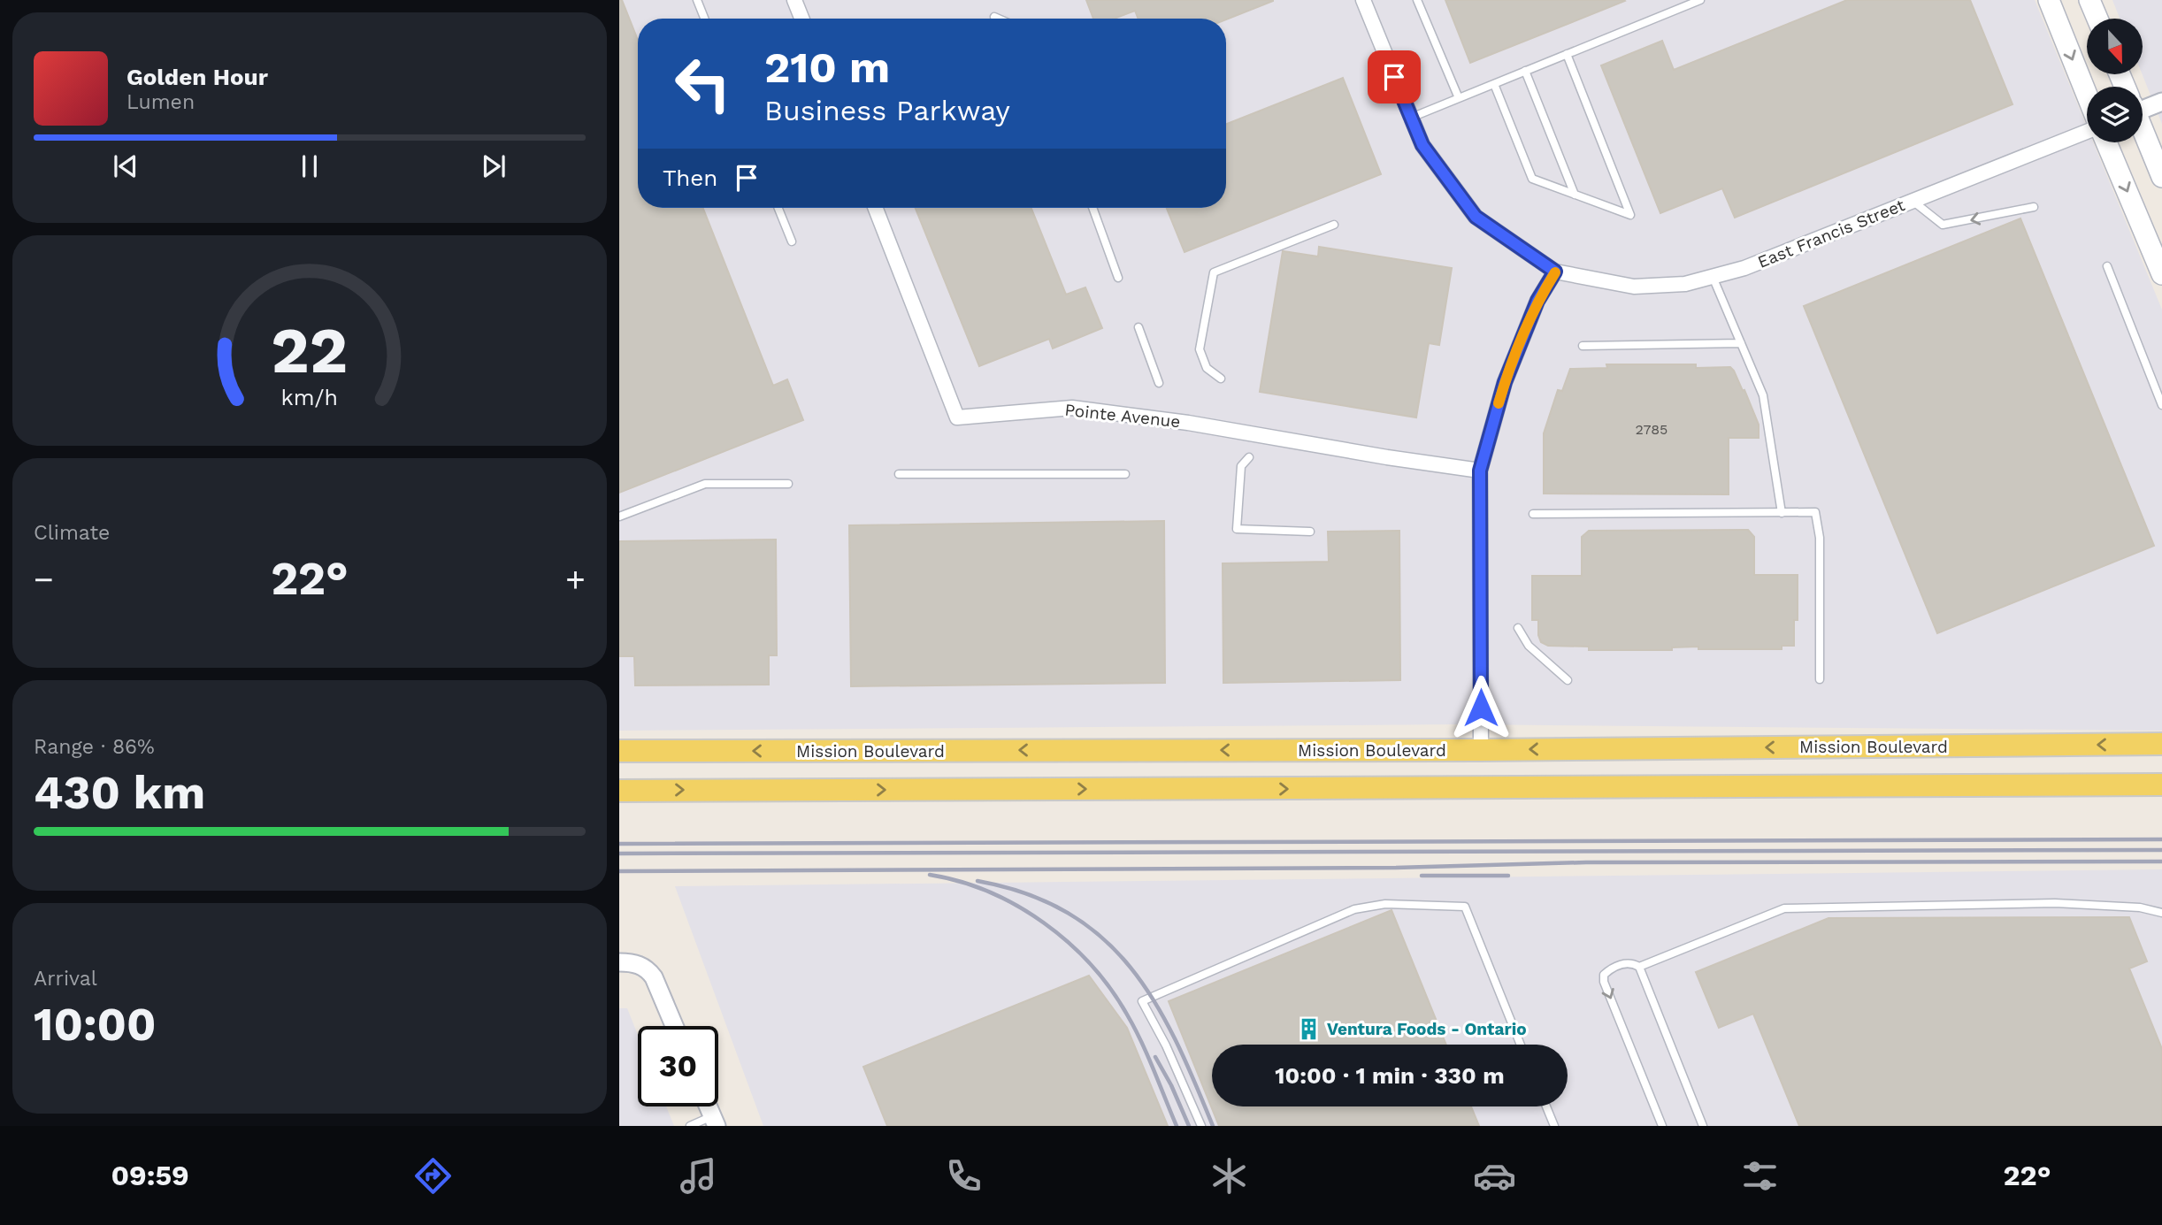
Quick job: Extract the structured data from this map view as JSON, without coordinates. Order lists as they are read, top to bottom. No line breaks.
{"streets":{"main road":["Mission Boulevard"],"street":["East Francis Street","Pointe Avenue"]},"places":{"building":["Ventura Foods - Ontario"]},"house_numbers":["2785"],"north":"bottom","page":{"turn":["210 m","Business Parkway"],"song":["Golden Hour","Lumen"],"then":"Then","tile":["Climate",["Range · 86%","430 km"],["Arrival","10:00"]],"heat":["−","22°","+"],"limit":"30","trip":"10:00 · 1 min · 330 m","tabs":["09:59","22°"],"gauge":["22","km/h"]}}
